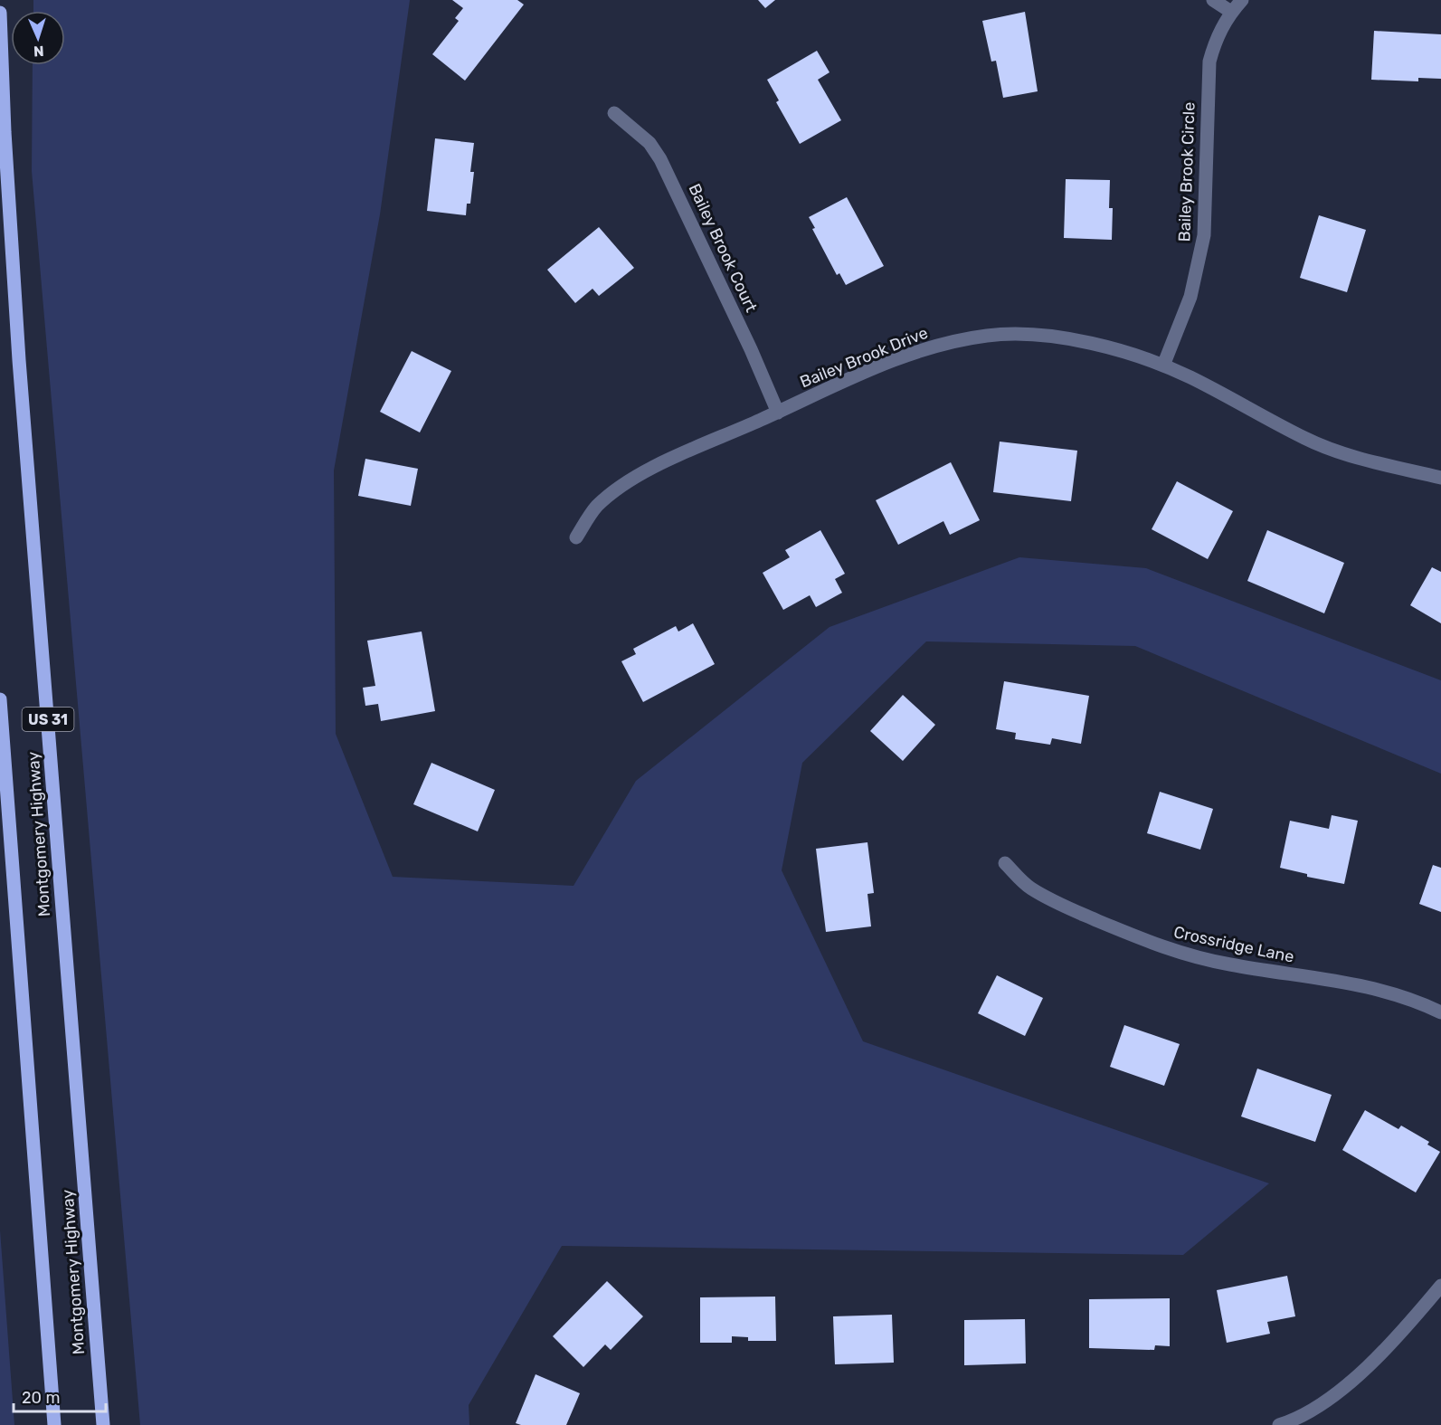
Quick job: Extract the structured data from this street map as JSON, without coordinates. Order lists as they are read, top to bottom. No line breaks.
{"streets":{"main road":["US 31","Montgomery Highway"],"street":["Bailey Brook Circle","Bailey Brook Court","Bailey Brook Drive","Crossridge Lane"]},"crossings":[["Bailey Brook Circle","Bailey Brook Drive"],["Bailey Brook Court","Bailey Brook Drive"]],"scale_bar":"20 m","north":"bottom"}
